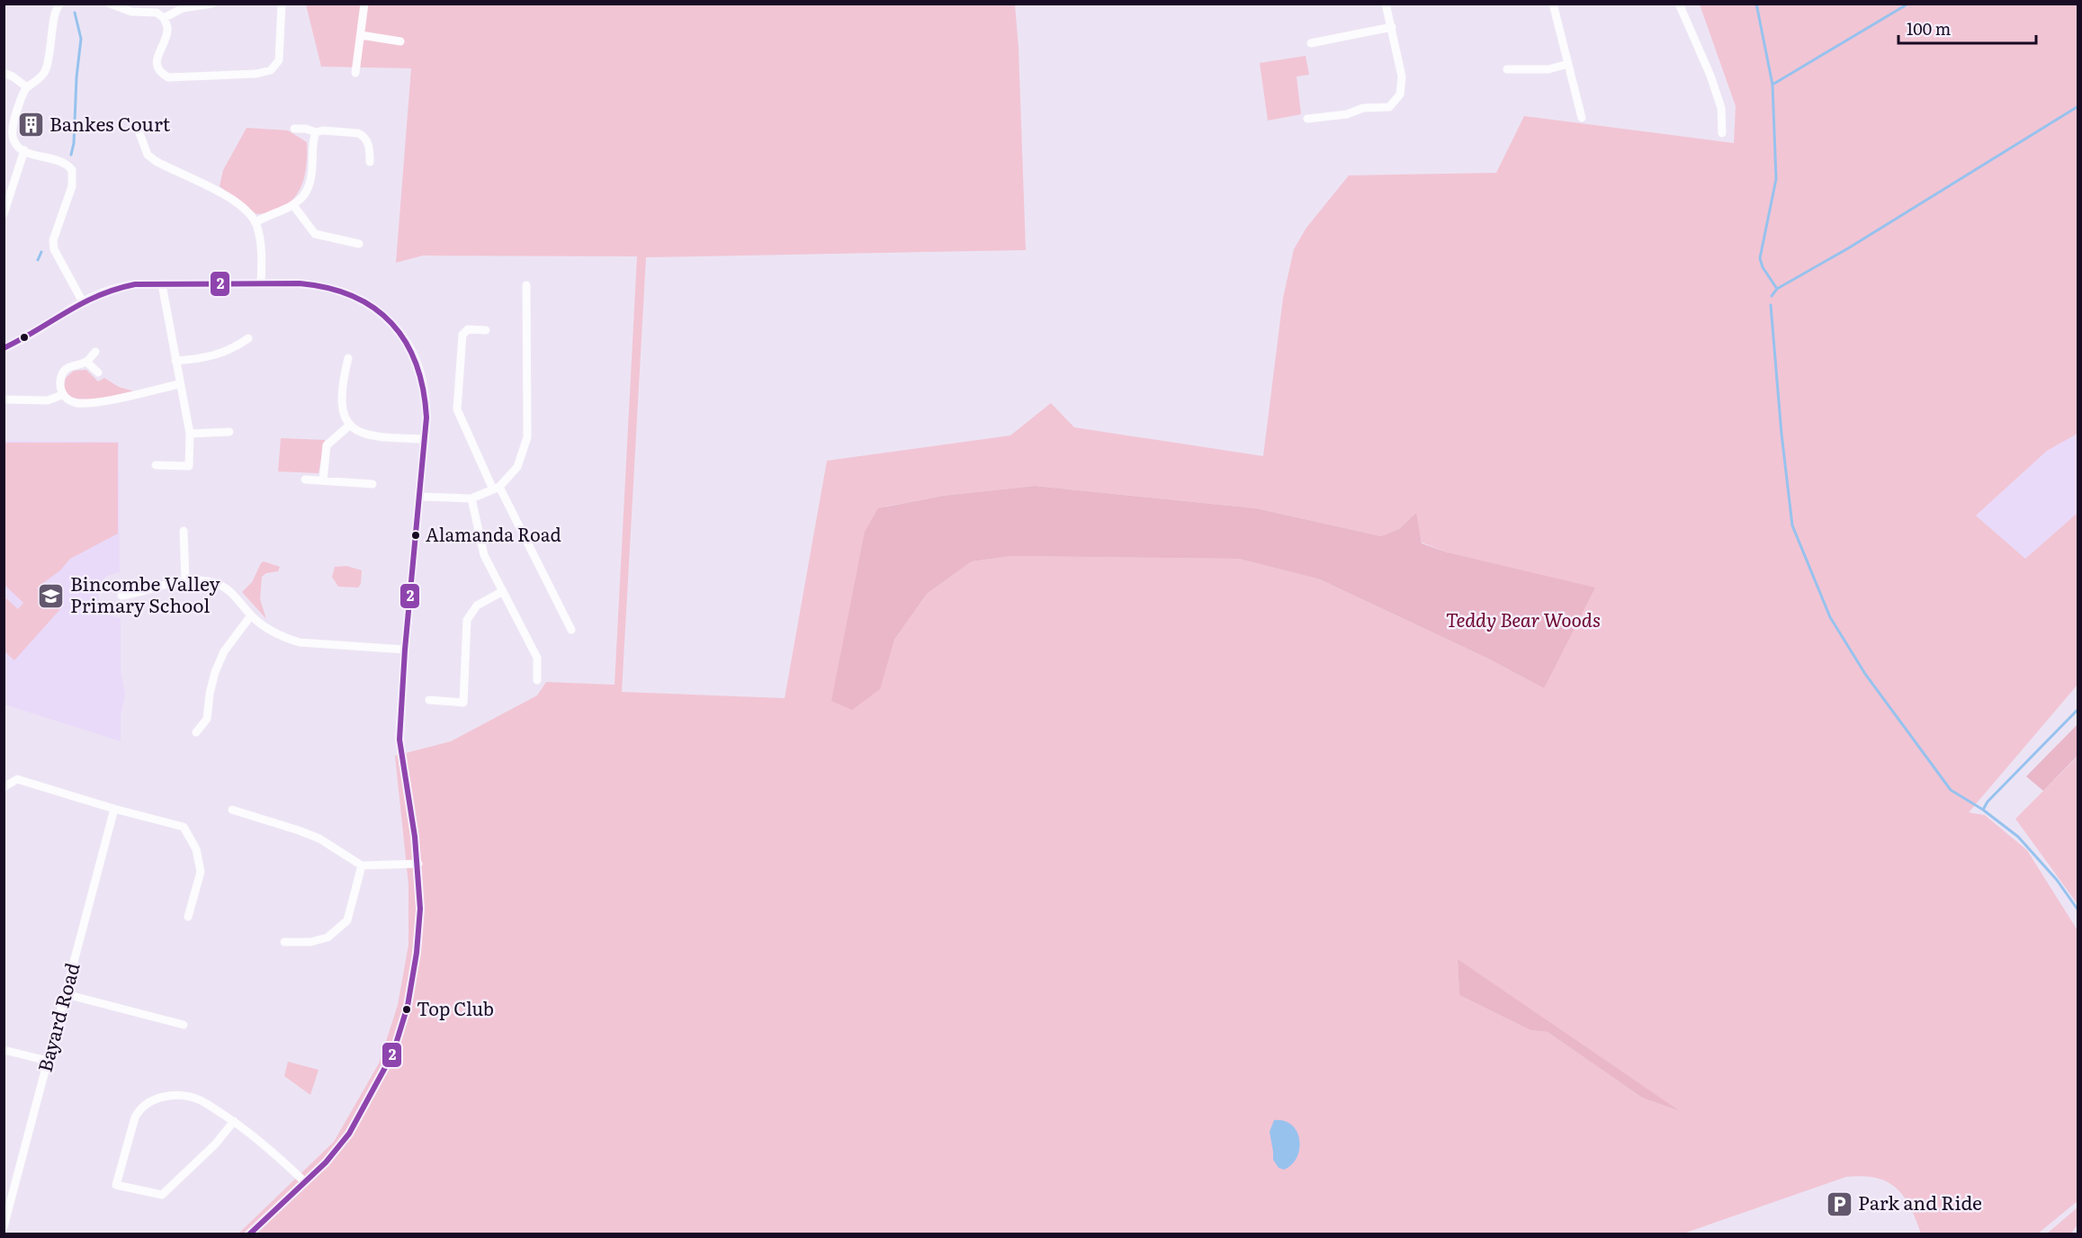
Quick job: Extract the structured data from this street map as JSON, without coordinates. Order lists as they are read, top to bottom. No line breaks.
{"streets":{"street":["Bayard Road"]},"parks":["Teddy Bear Woods"],"places":{"building":["Bankes Court"],"other":["Alamanda Road","Top Club"],"school or university":["Bincombe Valley Primary School"],"parking":["Park and Ride"]},"lines":["transit line 2"],"scale_bar":"100 m"}
